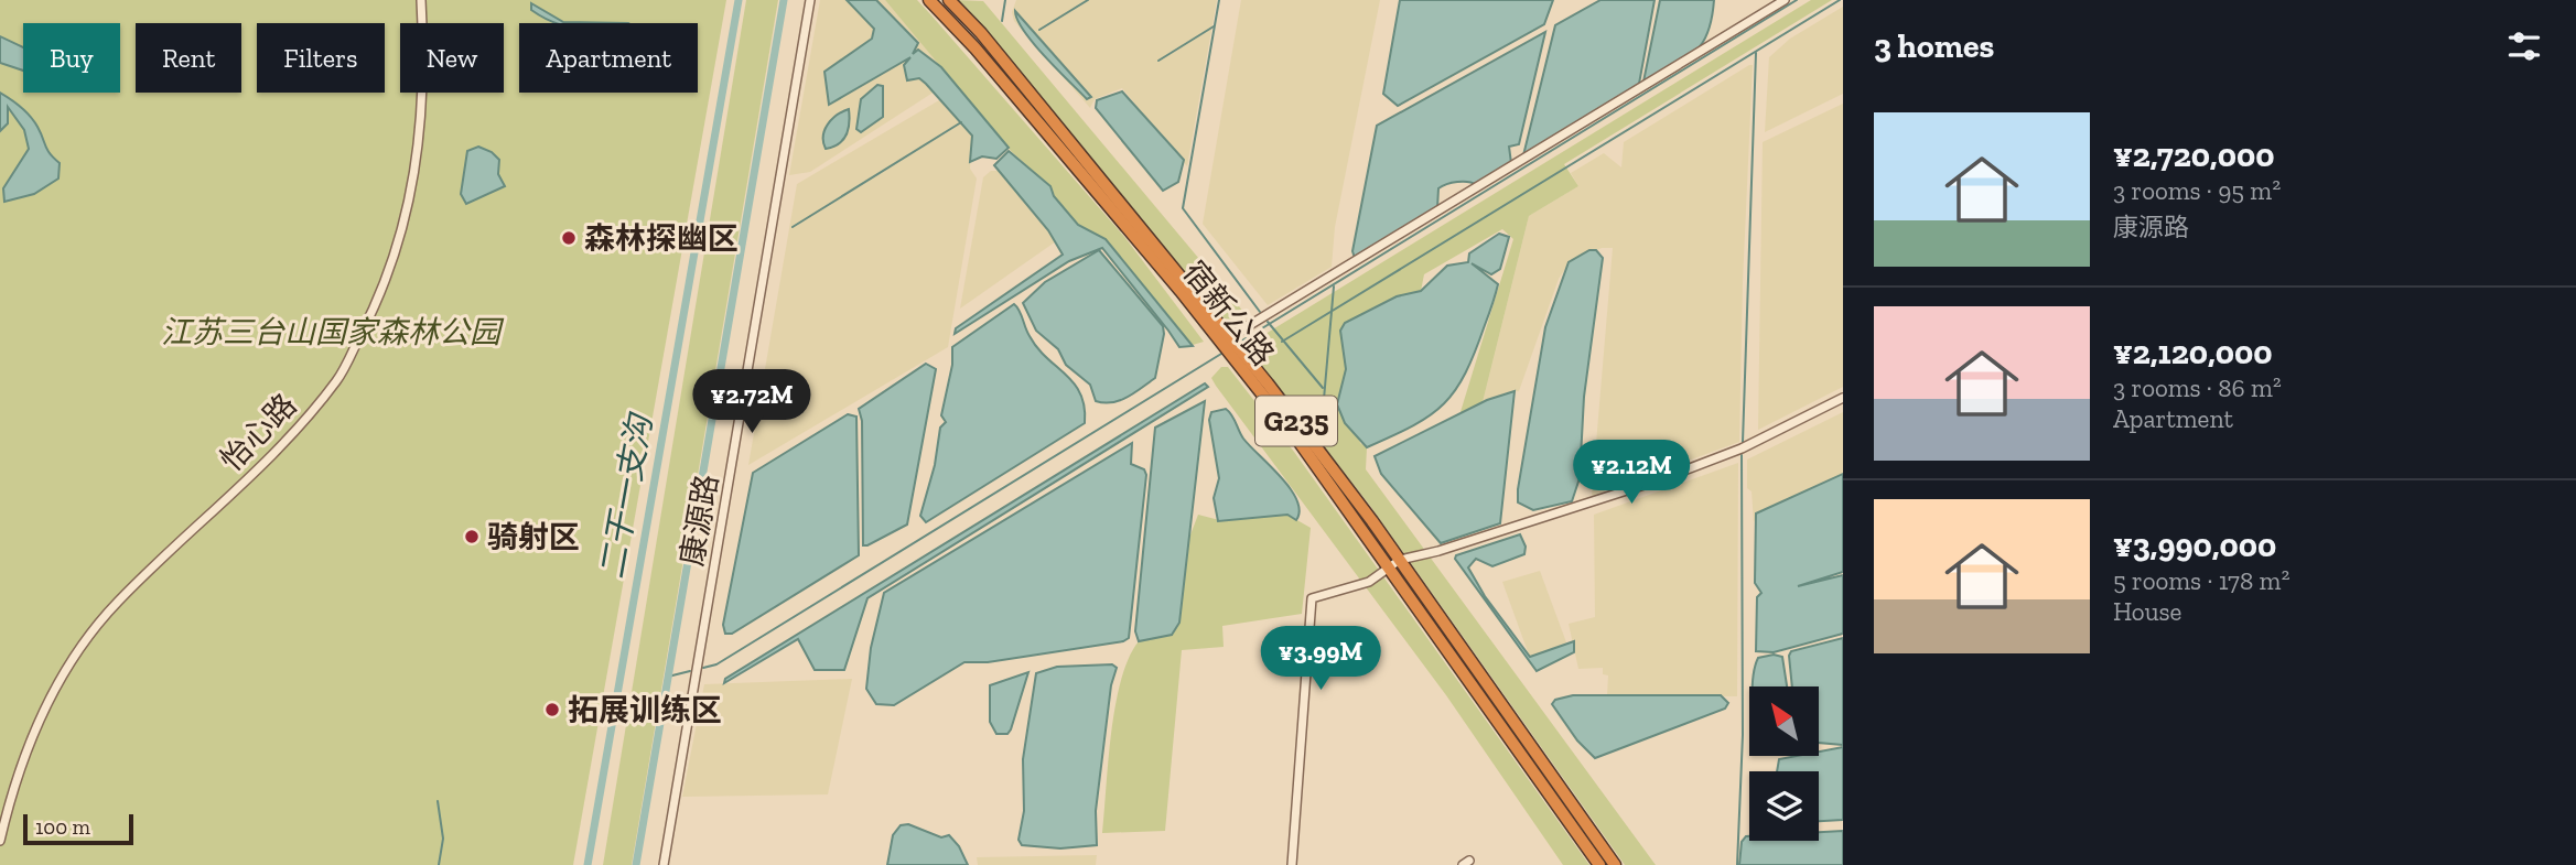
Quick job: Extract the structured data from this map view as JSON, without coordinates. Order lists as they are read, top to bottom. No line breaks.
{"streets":{"highway":["宿新公路","G235"],"street":["怡心路","康源路"]},"water":["二干一支沟"],"parks":["江苏三台山国家森林公园"],"places":["森林探幽区","骑射区","拓展训练区"],"scale_bar":"100 m","north":"top left","page":{"heading":"3 homes","chip":["Buy","Rent","Filters","New","Apartment"],"list":[{"name":"¥2,720,000","note":"3 rooms · 95 m² · 康源路"},{"name":"¥2,120,000","note":"3 rooms · 86 m² · Apartment"},{"name":"¥3,990,000","note":"5 rooms · 178 m² · House"}],"price":["¥2.72M","¥2.12M","¥3.99M"],"scale":"100 m"}}
